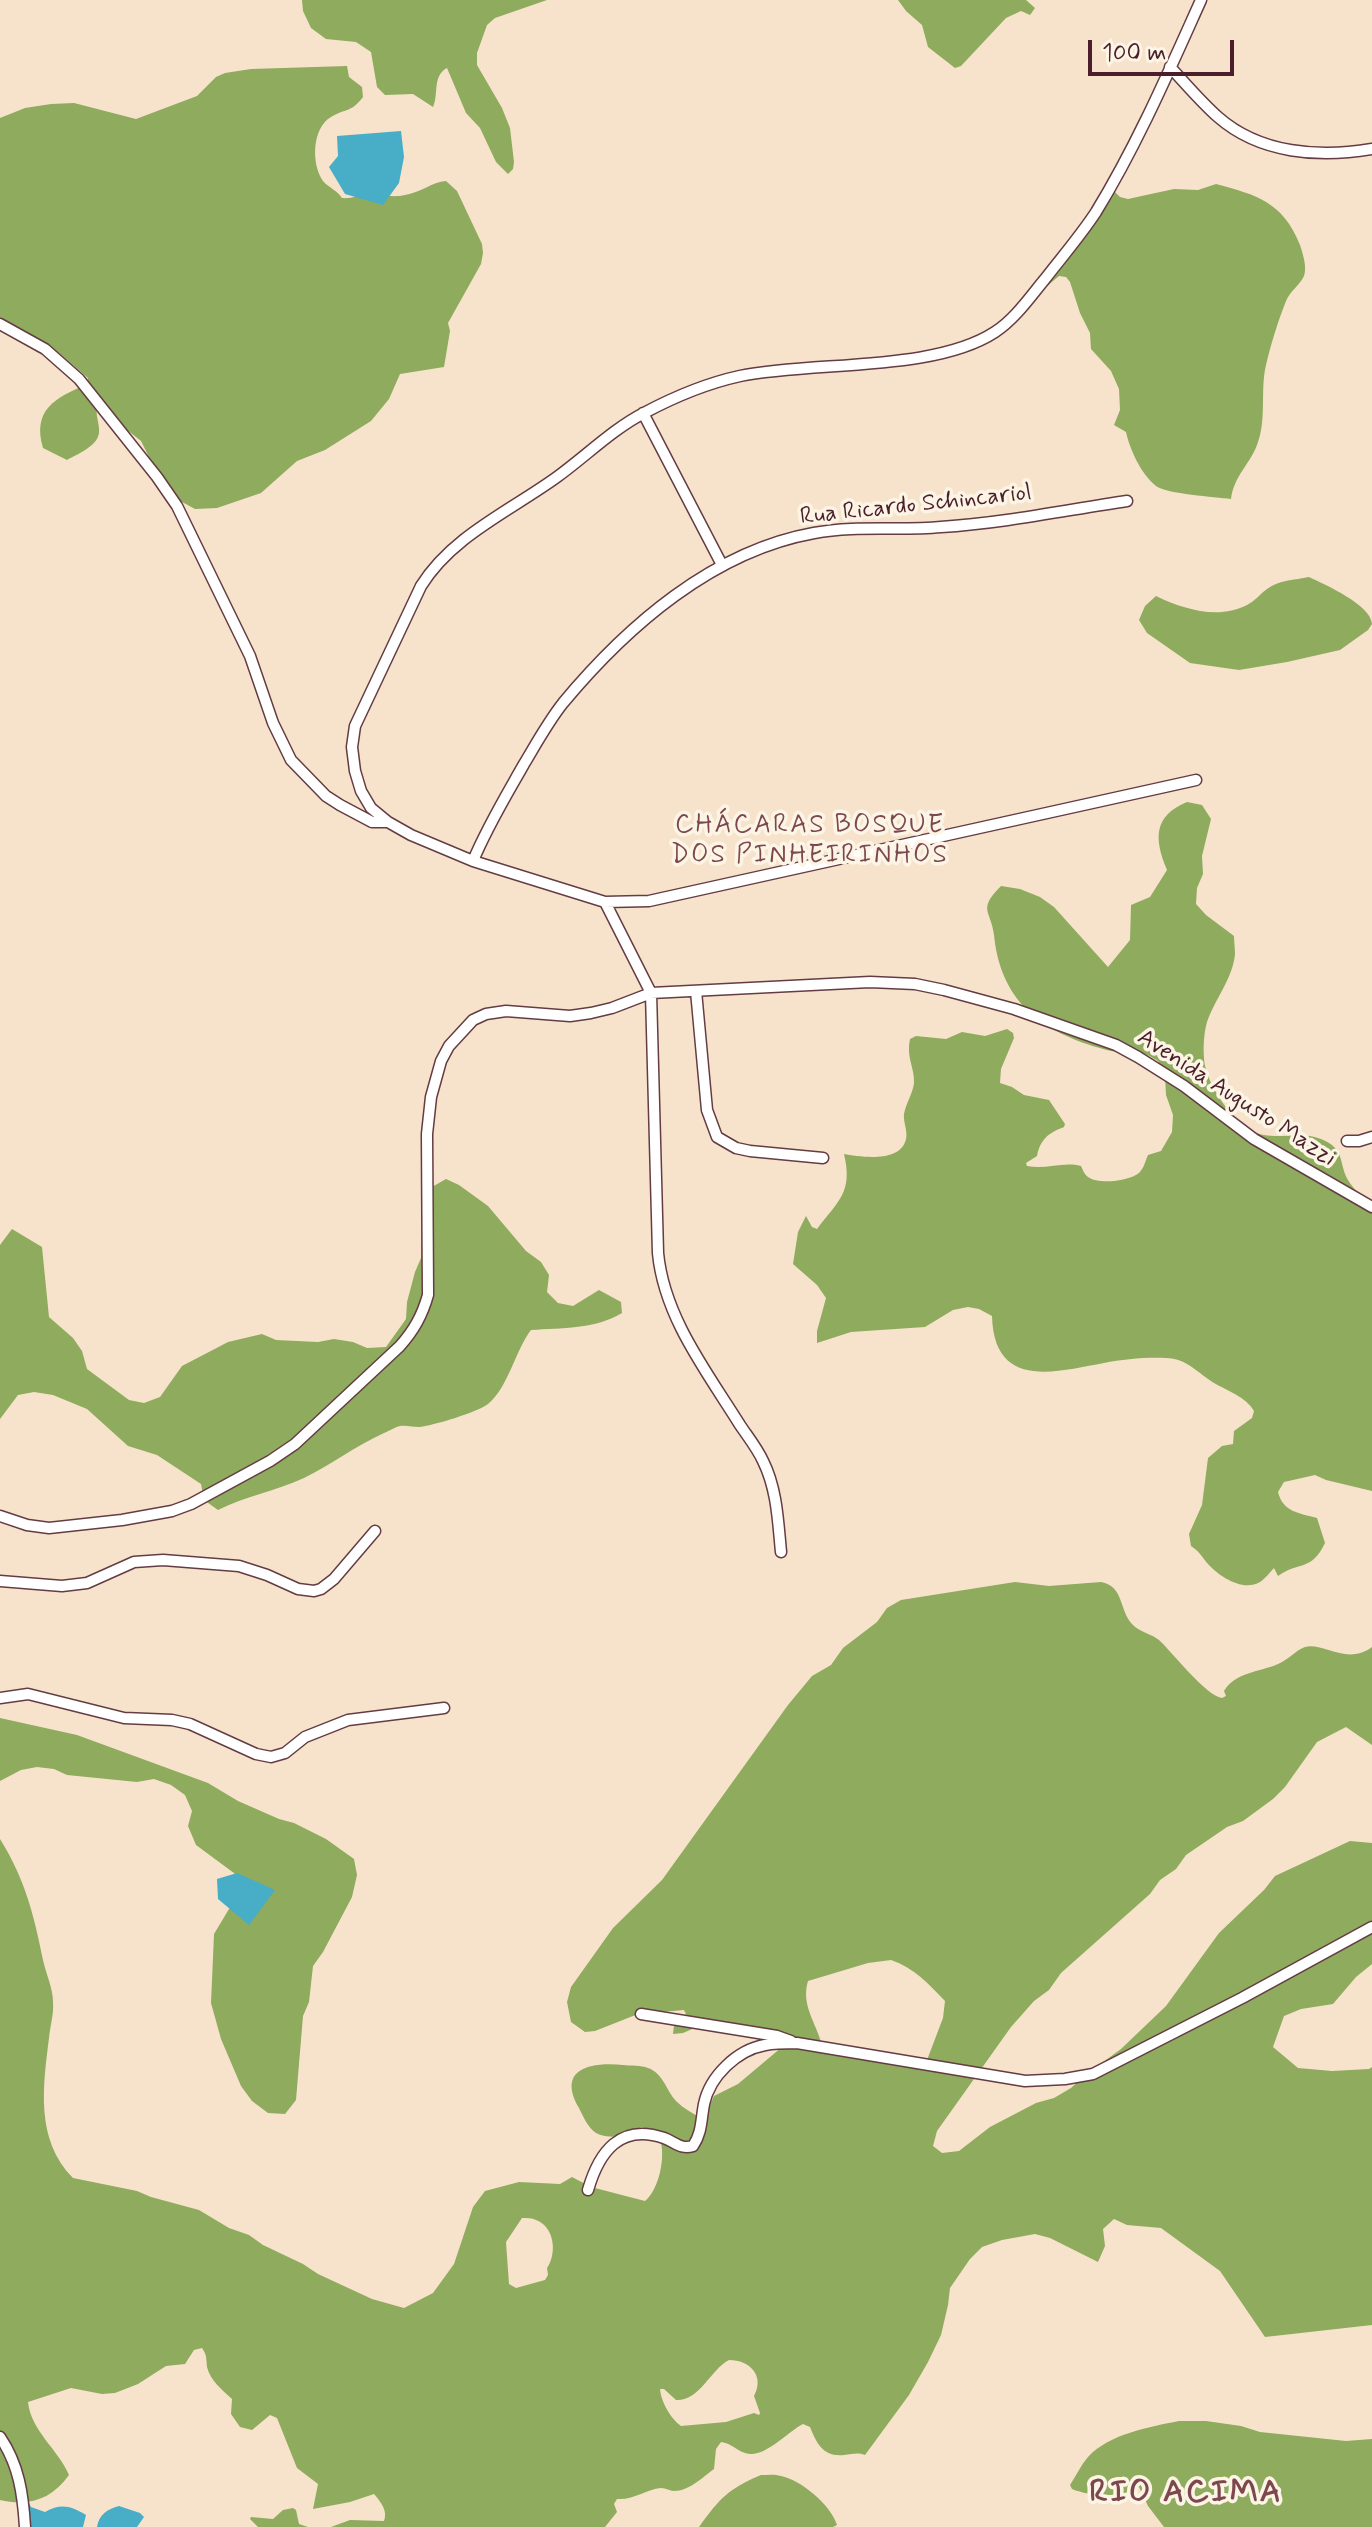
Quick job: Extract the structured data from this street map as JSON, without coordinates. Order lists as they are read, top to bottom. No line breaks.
{"streets":{"street":["Rua Ricardo Schincariol","Avenida Augusto Mazzi"]},"districts":["CHÁCARAS BOSQUE DOS PINHEIRINHOS","RIO ACIMA"],"scale_bar":"100 m"}
